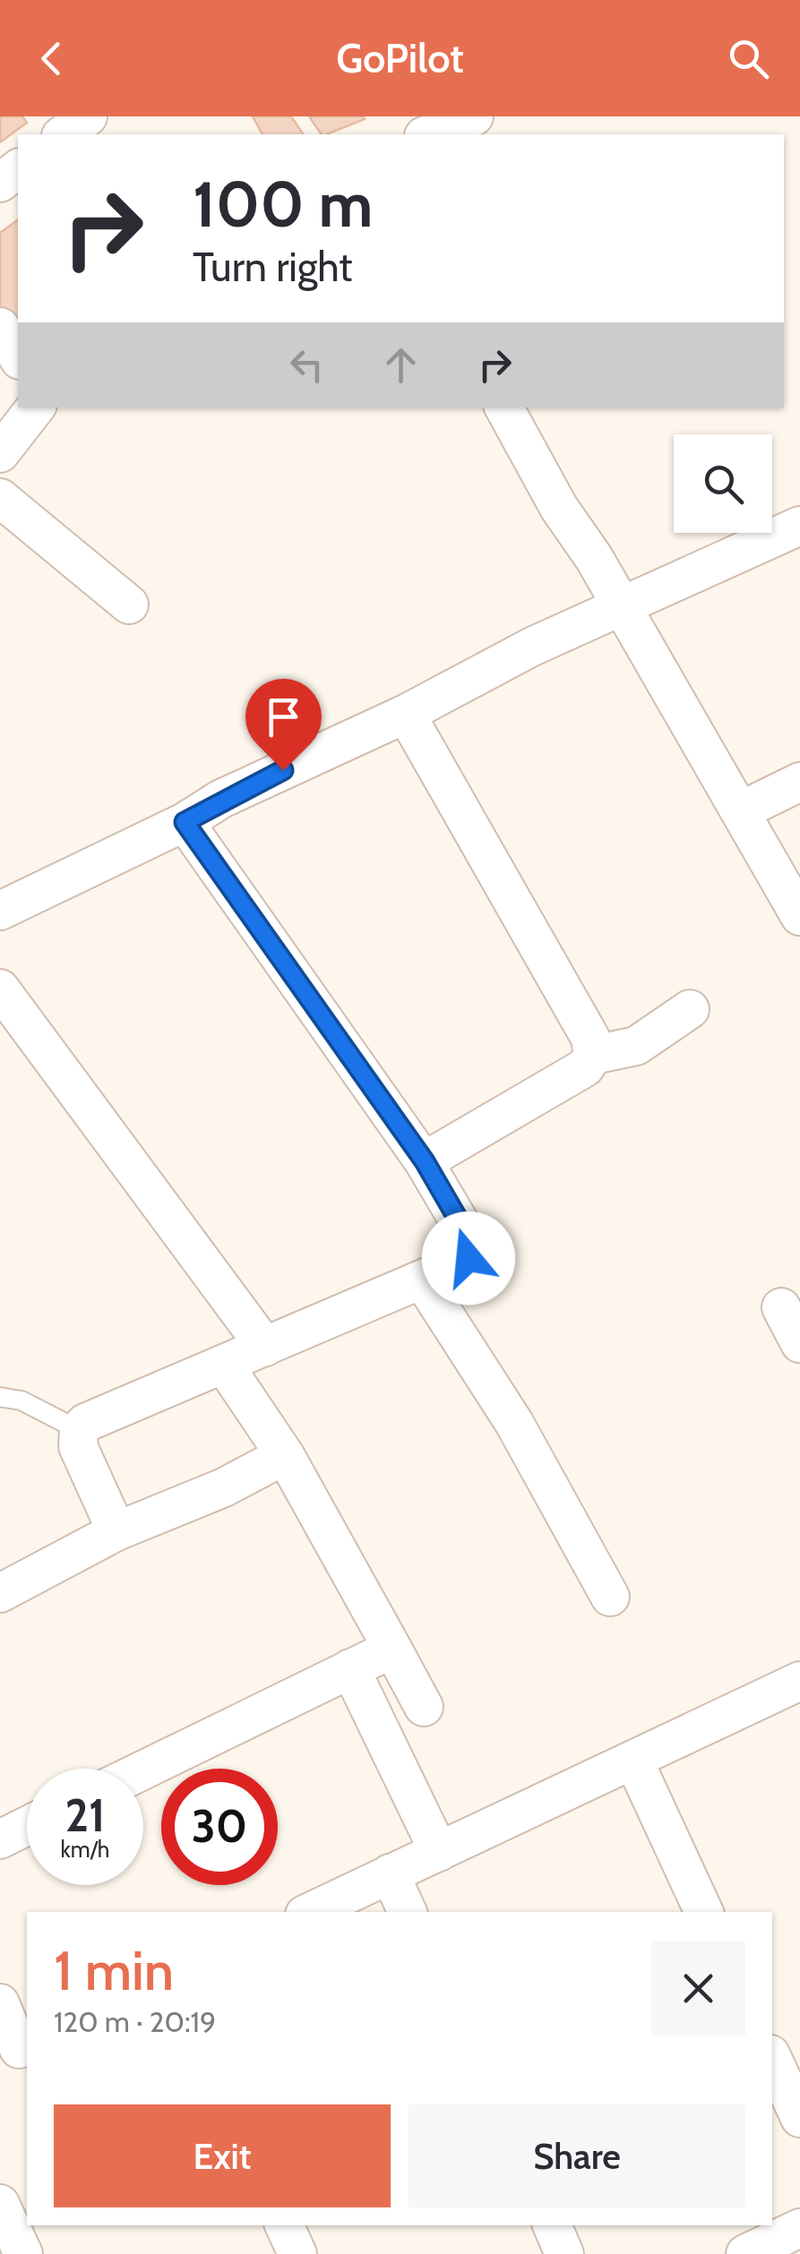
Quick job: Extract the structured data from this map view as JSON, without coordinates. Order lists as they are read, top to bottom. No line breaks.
{"page":{"header":"GoPilot","turn":["100 m","Turn right"],"speed":"21 km/h","limit":"30","heading":["1 min","120 m · 20:19"],"buttons":["Exit","Share"]}}
